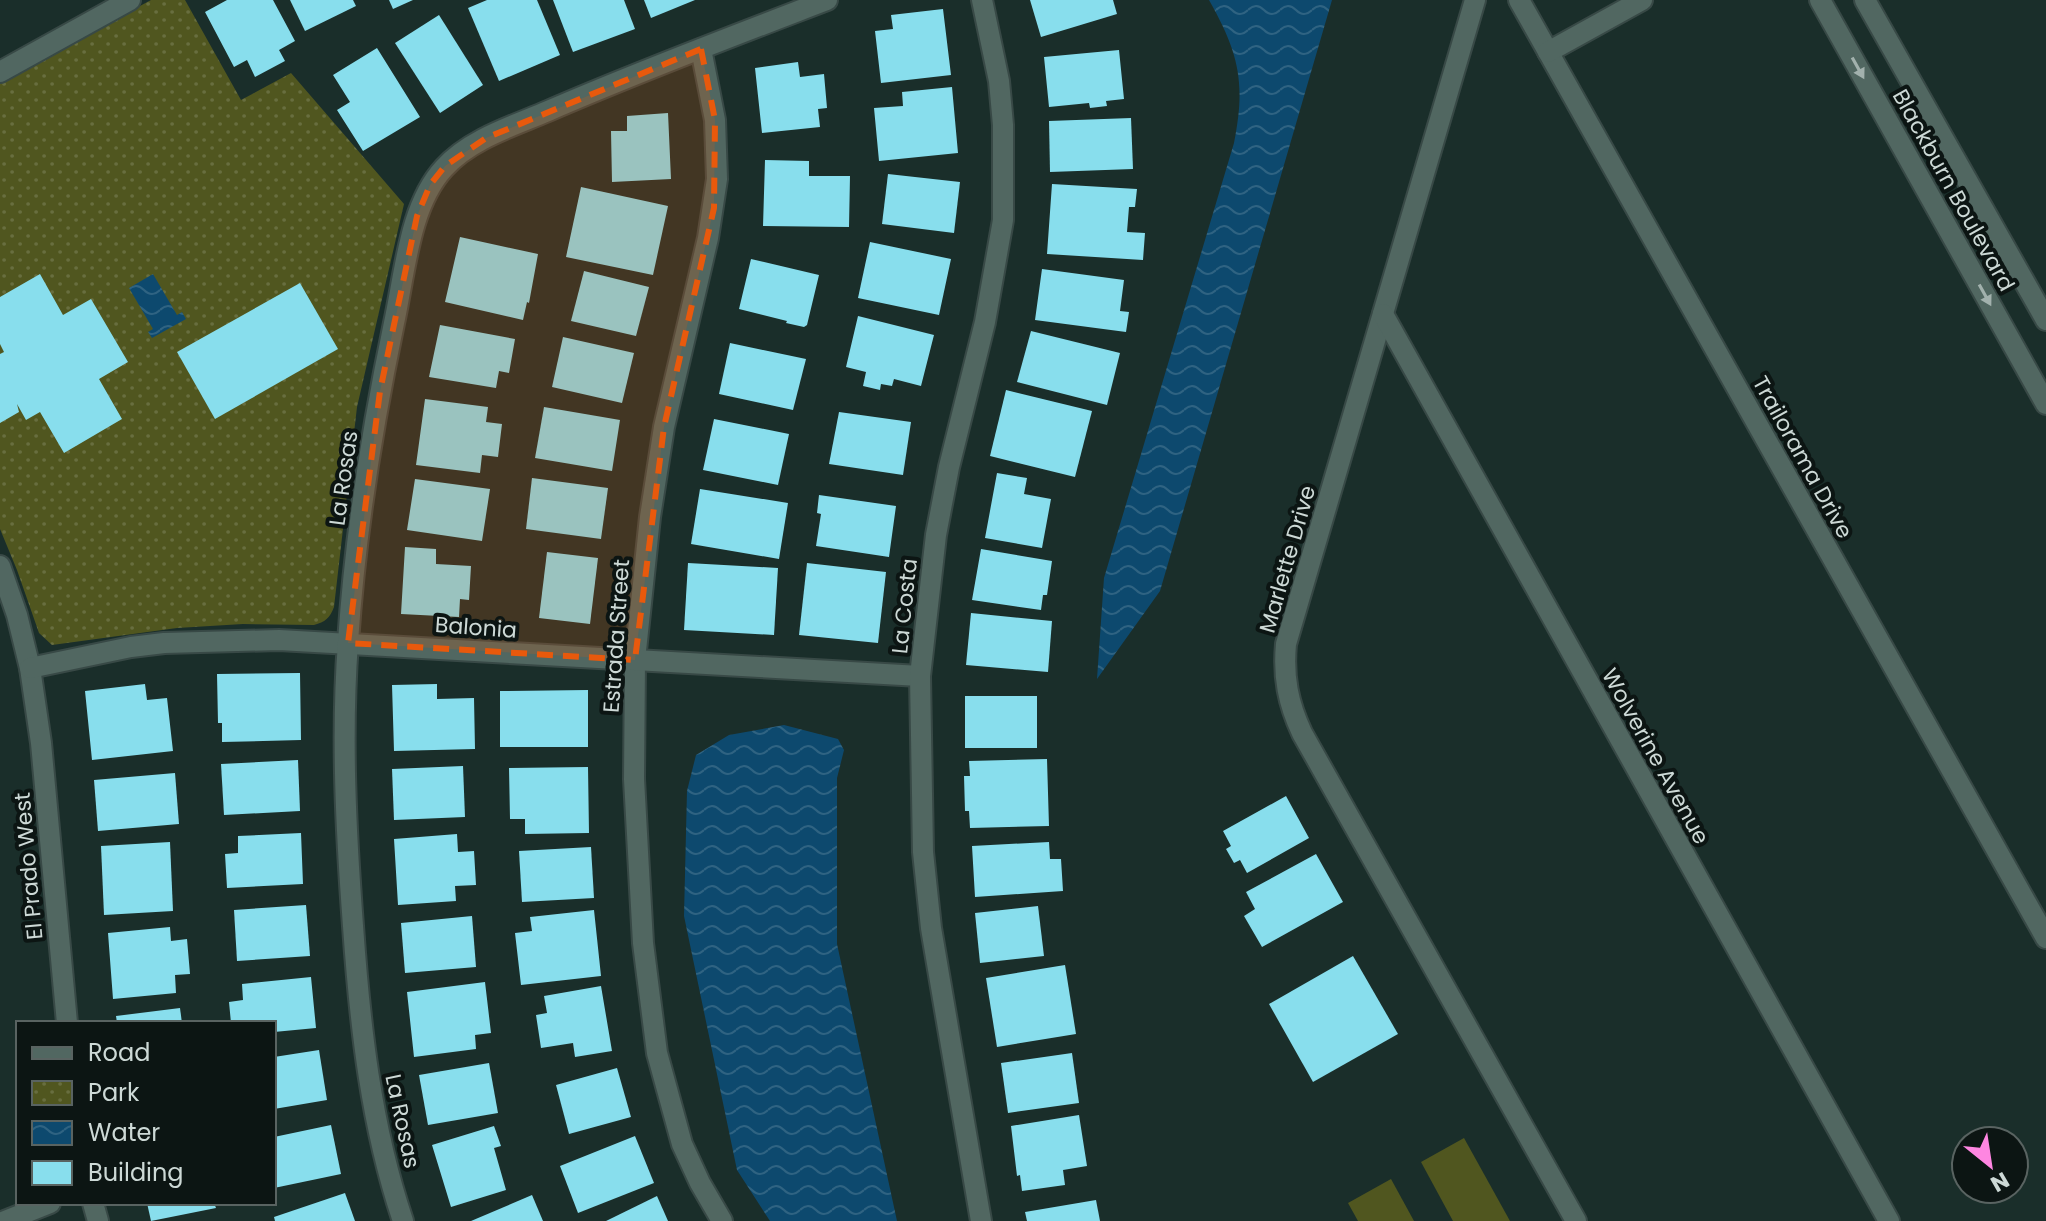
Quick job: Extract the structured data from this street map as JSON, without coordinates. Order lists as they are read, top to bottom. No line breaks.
{"streets":{"street":["Blackburn Boulevard","Trailorama Drive","La Rosas","Marlette Drive","La Costa","Balonia","Estrada Street","Wolverine Avenue","El Prado West"]},"crossings":[["La Rosas","Balonia"],["La Rosas","Estrada Street"],["Marlette Drive","Wolverine Avenue"],["La Costa","Balonia"],["Balonia","Estrada Street"],["Balonia","El Prado West"]],"legend":["Road","Park","Water","Building"],"north":"bottom right"}
